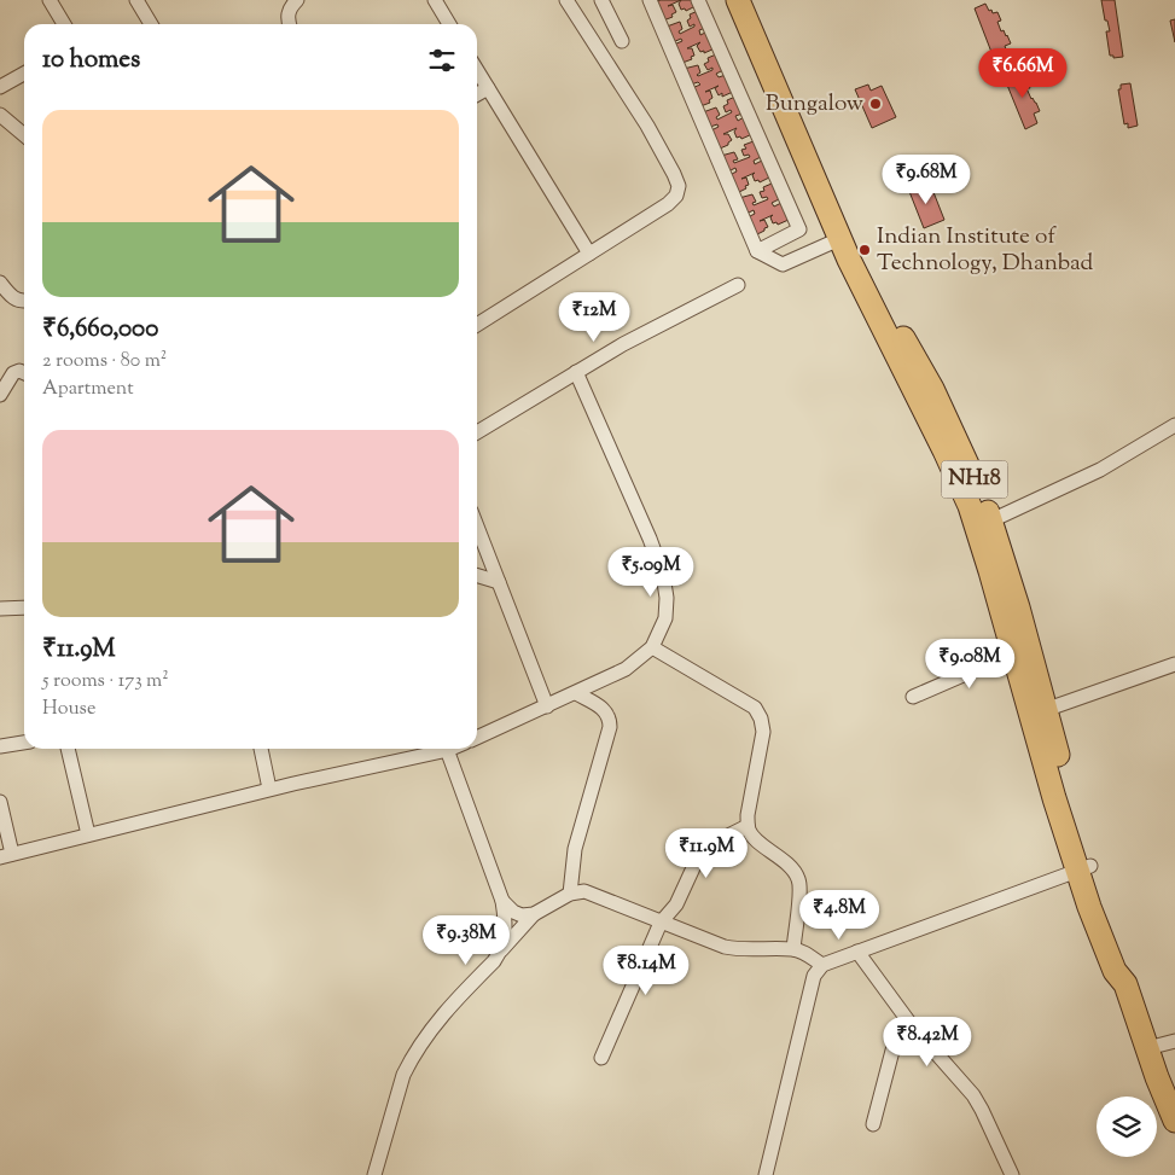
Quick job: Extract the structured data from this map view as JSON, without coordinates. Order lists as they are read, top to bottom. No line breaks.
{"streets":{"highway":["NH18"]},"places":["Bungalow","Indian Institute of Technology, Dhanbad"],"page":{"heading":"10 homes","price":["₹6.66M","₹9.68M","₹12M","₹5.09M","₹9.08M","₹11.9M","₹4.8M","₹9.38M","₹8.14M","₹8.42M"],"list":[{"name":"₹6,660,000","note":"2 rooms · 80 m² · Apartment"},{"name":"₹11.9M","note":"5 rooms · 173 m² · House"}]}}
